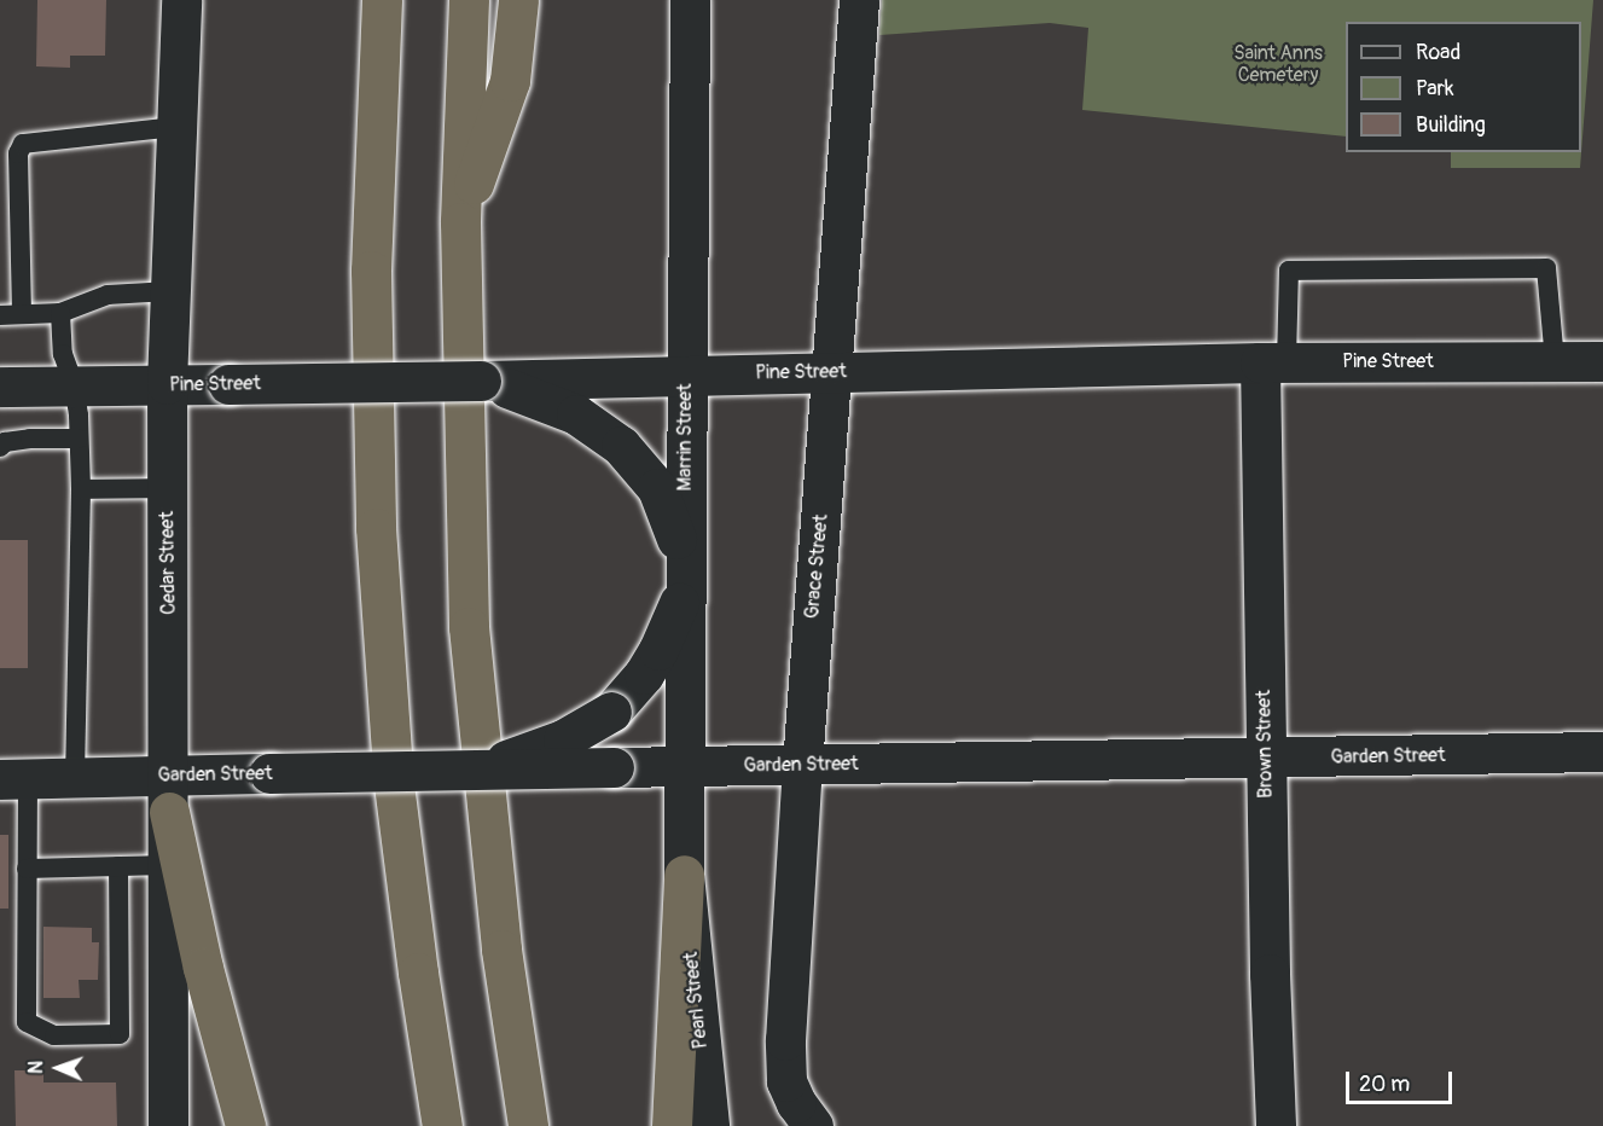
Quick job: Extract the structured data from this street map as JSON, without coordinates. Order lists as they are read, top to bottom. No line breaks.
{"streets":{"main road":["Pine Street","Marrin Street","Cedar Street","Grace Street","Brown Street","Garden Street","Pearl Street"]},"crossings":[["Pine Street","Marrin Street"],["Pine Street","Cedar Street"],["Pine Street","Grace Street"],["Pine Street","Brown Street"],["Marrin Street","Garden Street"],["Marrin Street","Pearl Street"],["Cedar Street","Garden Street"],["Grace Street","Garden Street"],["Brown Street","Garden Street"]],"parks":["Saint Anns Cemetery"],"legend":["Road","Park","Building"],"scale_bar":"20 m","north":"left"}
